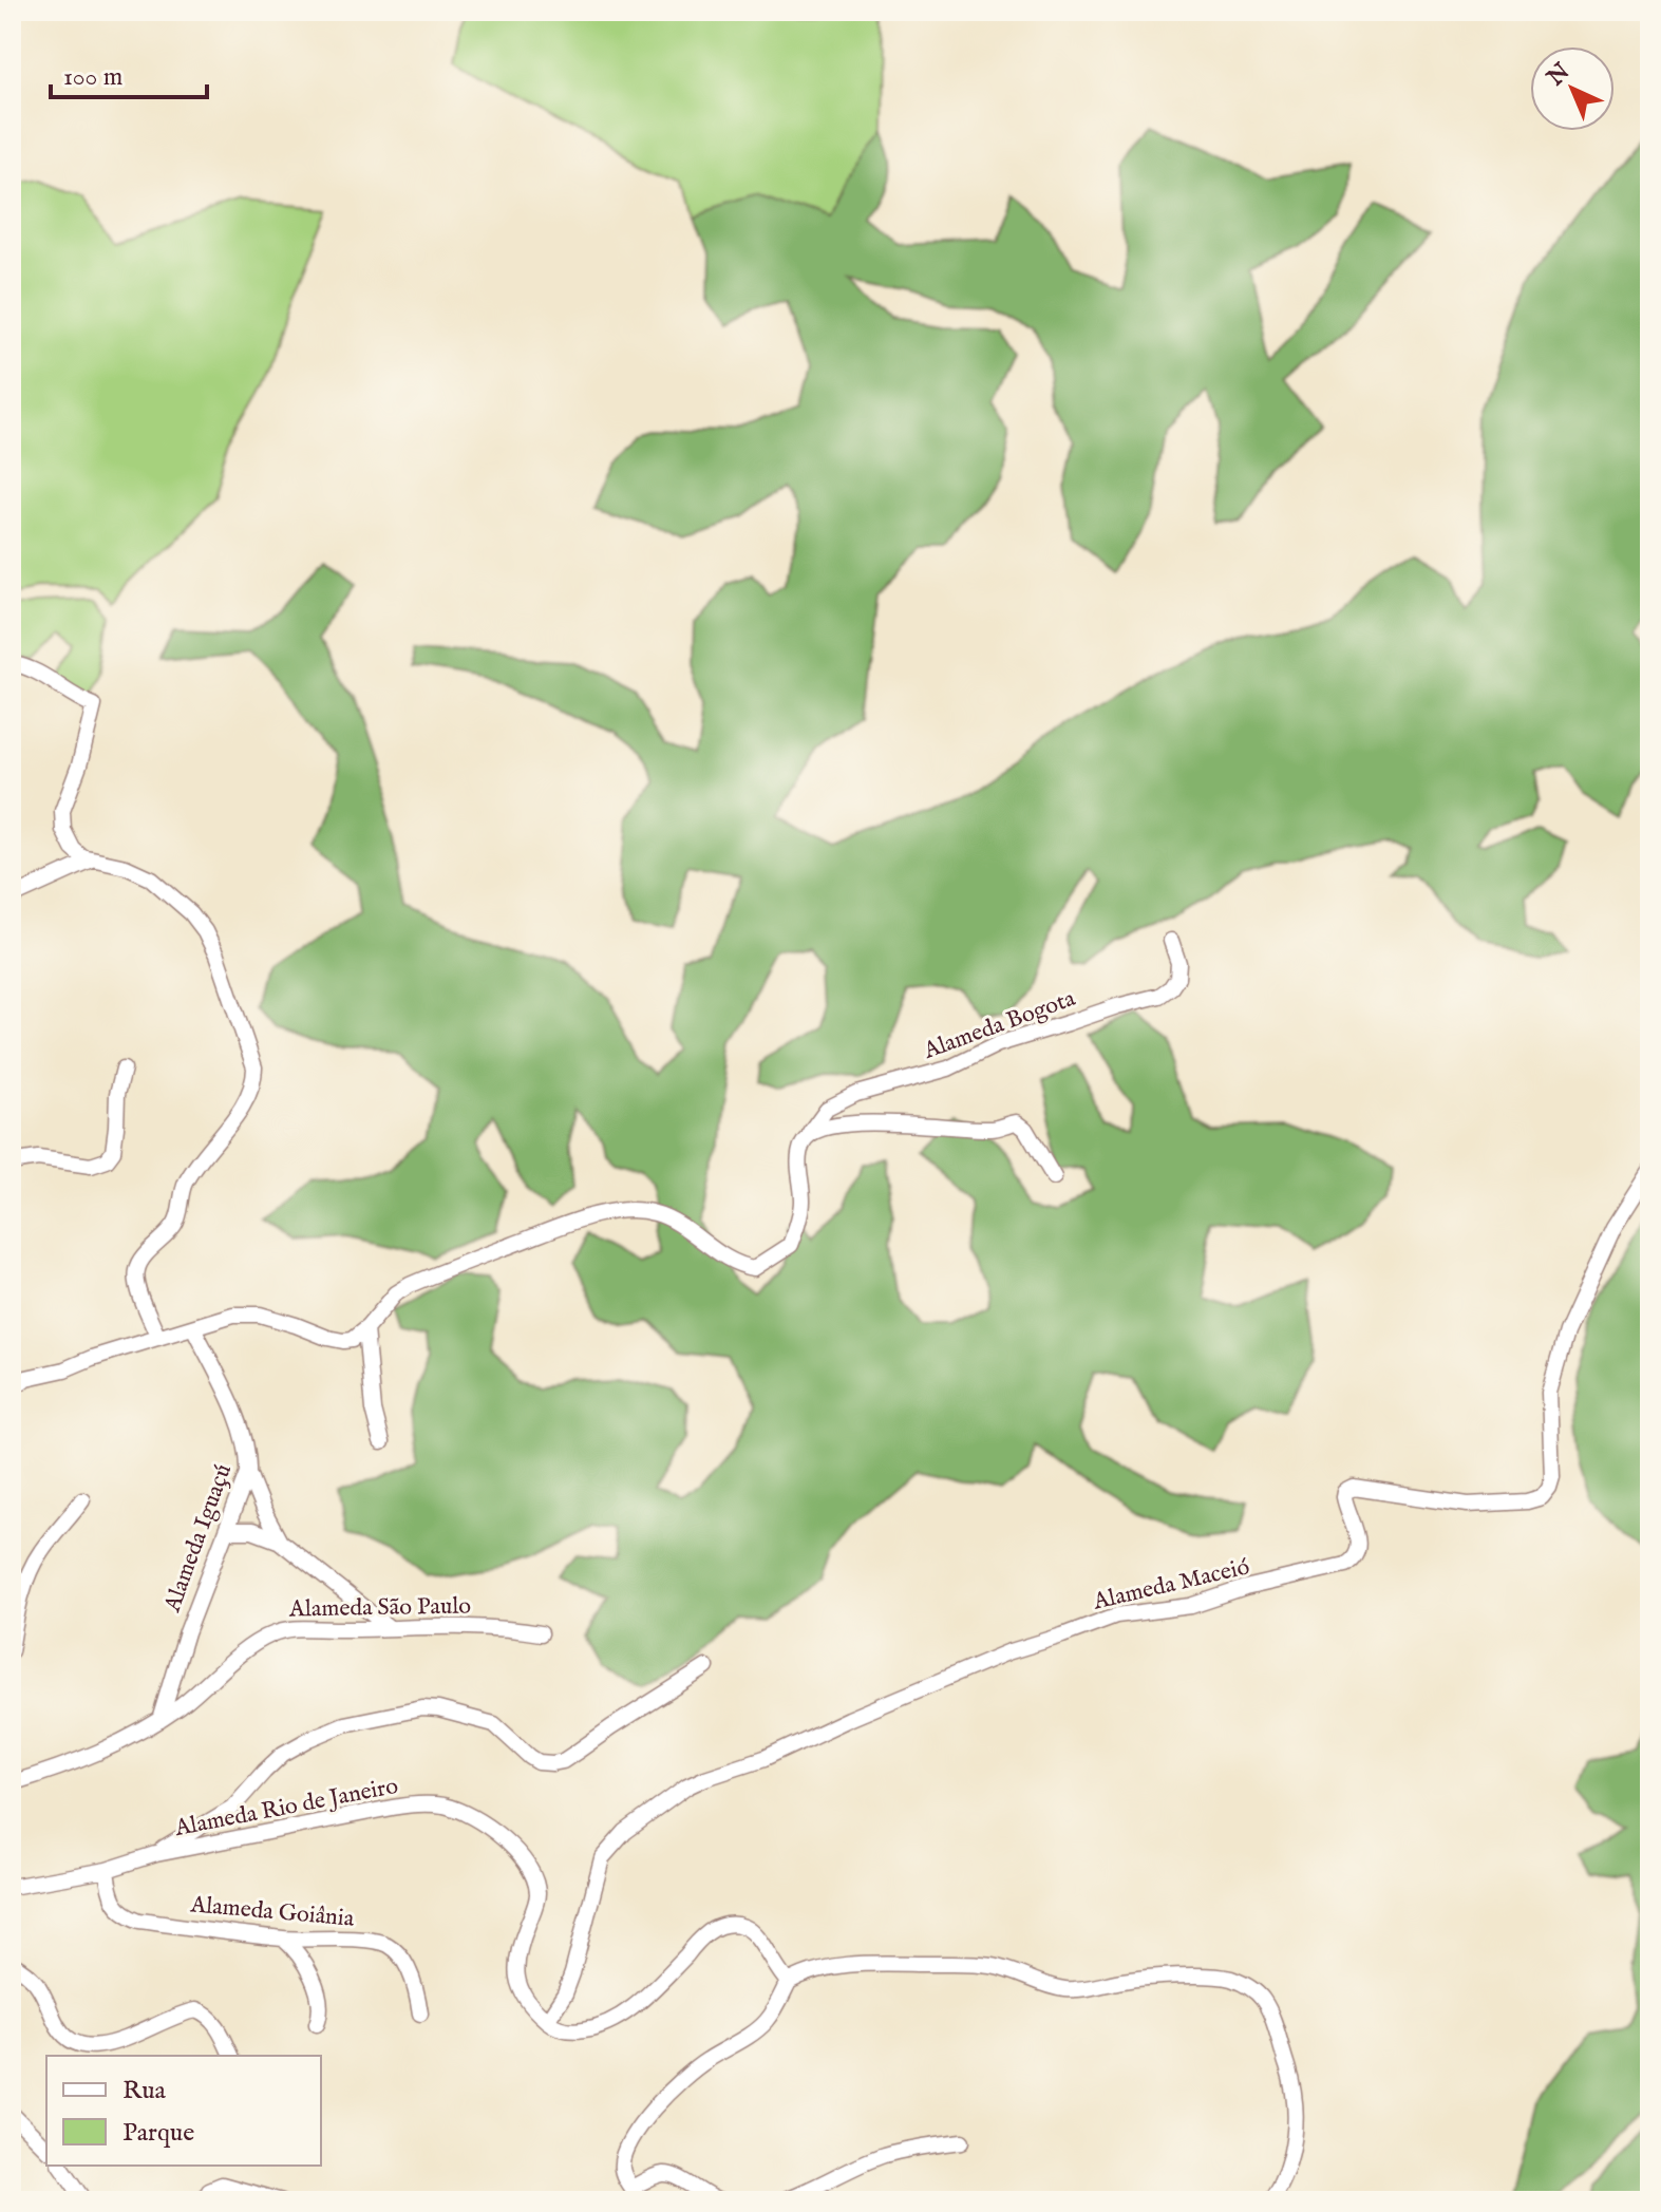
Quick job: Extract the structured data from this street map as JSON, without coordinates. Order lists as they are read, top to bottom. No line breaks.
{"streets":{"street":["Alameda Bogota","Alameda Iguaçú","Alameda Maceió","Alameda São Paulo","Alameda Rio de Janeiro","Alameda Goiânia"]},"crossings":[["Alameda Iguaçú","Alameda São Paulo"],["Alameda Maceió","Alameda Rio de Janeiro"],["Alameda Rio de Janeiro","Alameda Goiânia"]],"legend":["Rua","Parque"],"scale_bar":"100 m","north":"top left"}
